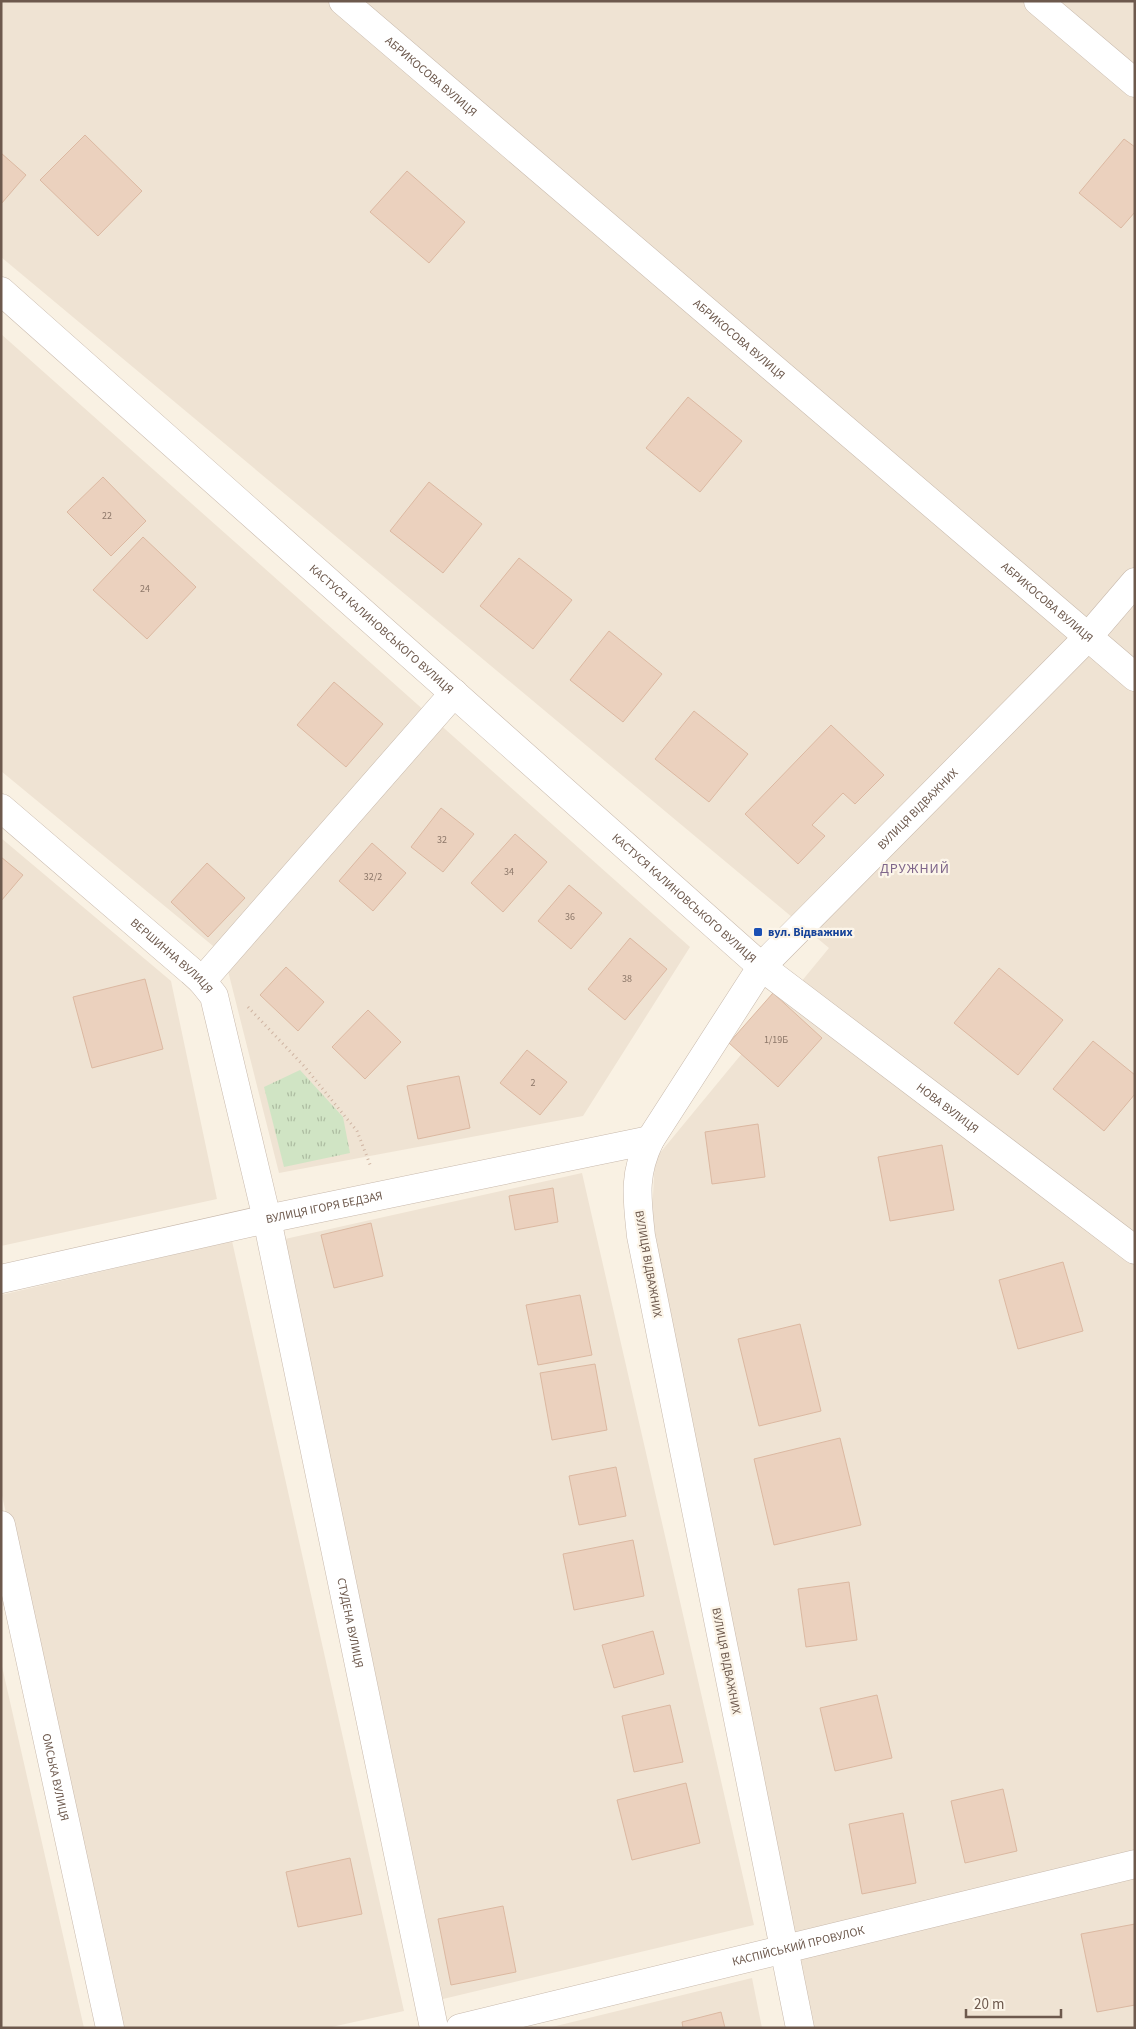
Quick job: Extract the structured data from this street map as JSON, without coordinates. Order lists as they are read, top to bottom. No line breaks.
{"streets":{"street":["АБРИКОСОВА ВУЛИЦЯ","КАСТУСЯ КАЛИНОВСЬКОГО ВУЛИЦЯ","ВУЛИЦЯ ВІДВАЖНИХ","ВЕРШИННА ВУЛИЦЯ","НОВА ВУЛИЦЯ","ВУЛИЦЯ ІГОРЯ БЕДЗАЯ","СТУДЕНА ВУЛИЦЯ","ОМСЬКА ВУЛИЦЯ","КАСПІЙСЬКИЙ ПРОВУЛОК"]},"crossings":[["АБРИКОСОВА ВУЛИЦЯ","ВУЛИЦЯ ВІДВАЖНИХ"],["КАСТУСЯ КАЛИНОВСЬКОГО ВУЛИЦЯ","ВУЛИЦЯ ВІДВАЖНИХ"],["КАСТУСЯ КАЛИНОВСЬКОГО ВУЛИЦЯ","НОВА ВУЛИЦЯ"],["ВУЛИЦЯ ВІДВАЖНИХ","НОВА ВУЛИЦЯ"],["ВУЛИЦЯ ВІДВАЖНИХ","ВУЛИЦЯ ІГОРЯ БЕДЗАЯ"],["ВУЛИЦЯ ВІДВАЖНИХ","КАСПІЙСЬКИЙ ПРОВУЛОК"],["ВЕРШИННА ВУЛИЦЯ","ВУЛИЦЯ ІГОРЯ БЕДЗАЯ"],["ВЕРШИННА ВУЛИЦЯ","СТУДЕНА ВУЛИЦЯ"],["ВУЛИЦЯ ІГОРЯ БЕДЗАЯ","СТУДЕНА ВУЛИЦЯ"]],"districts":["ДРУЖНИЙ"],"places":{"transit":["вул. Відважних"]},"house_numbers":["22","24","32","34","32/2","36","38","1/19Б","2"],"scale_bar":"20 m"}
